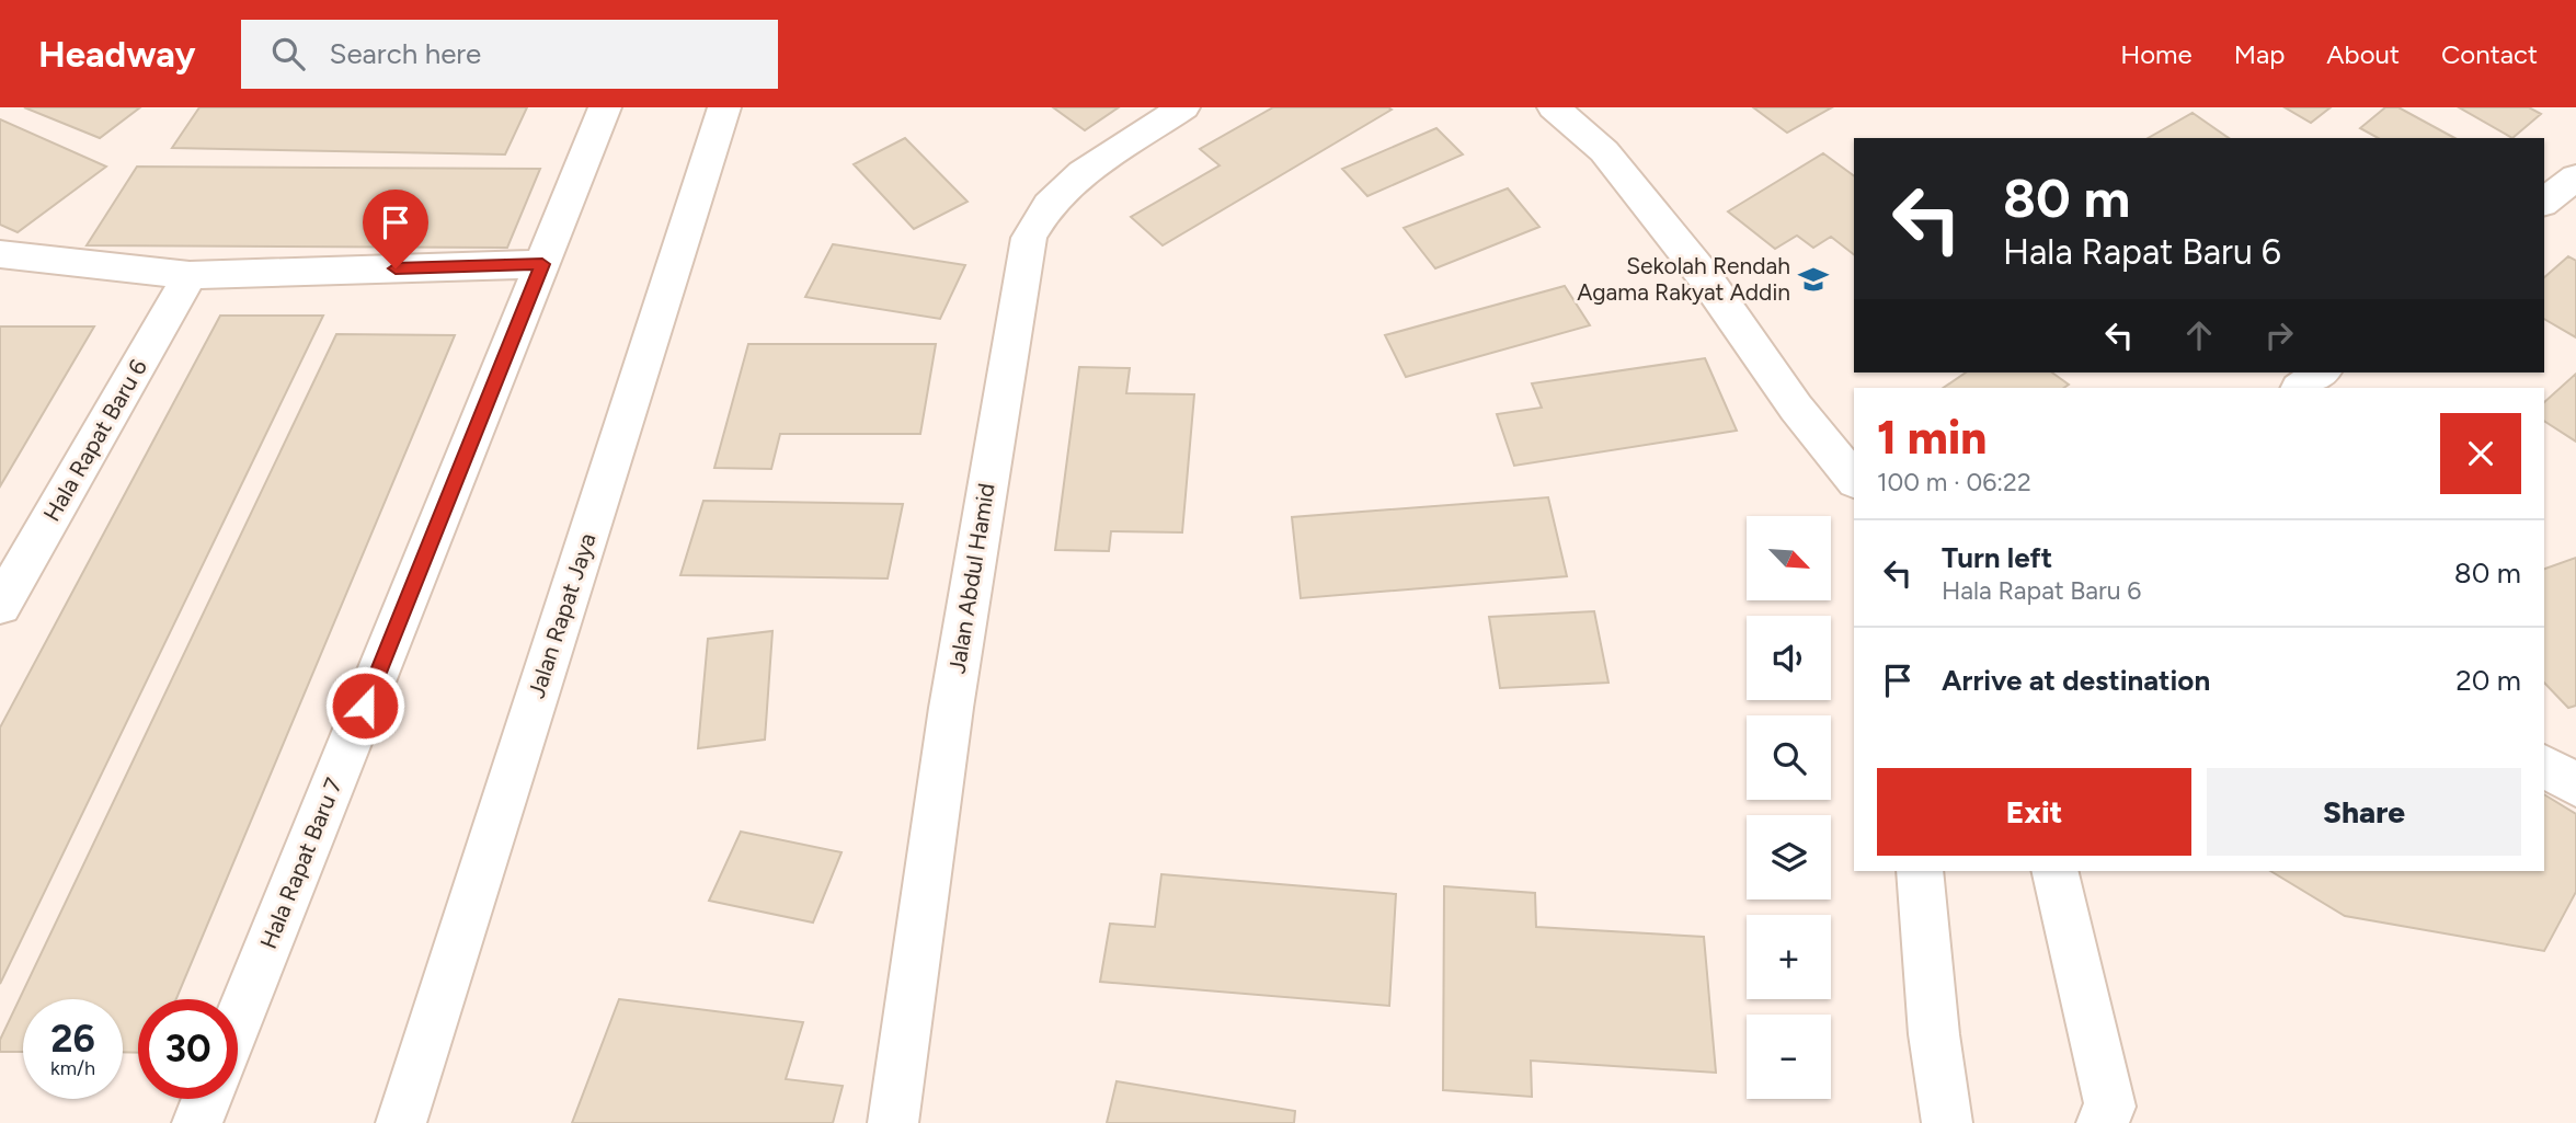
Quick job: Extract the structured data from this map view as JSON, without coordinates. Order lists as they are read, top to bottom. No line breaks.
{"streets":{"street":["Hala Rapat Baru 6","Jalan Abdul Hamid","Jalan Rapat Jaya","Hala Rapat Baru 7"]},"places":{"school or university":["Sekolah Rendah Agama Rakyat Addin"]},"north":"bottom right","page":{"header":"Headway","search":"Search here","nav":["Home","Map","About","Contact"],"turn":["80 m","Hala Rapat Baru 6"],"heading":["1 min","100 m · 06:22"],"map_buttons":["+","−"],"list":[{"name":"Turn left","note":"Hala Rapat Baru 6","value":"80 m"},{"name":"Arrive at destination","value":"20 m"}],"buttons":["Exit","Share"],"speed":"26 km/h","limit":"30"}}
